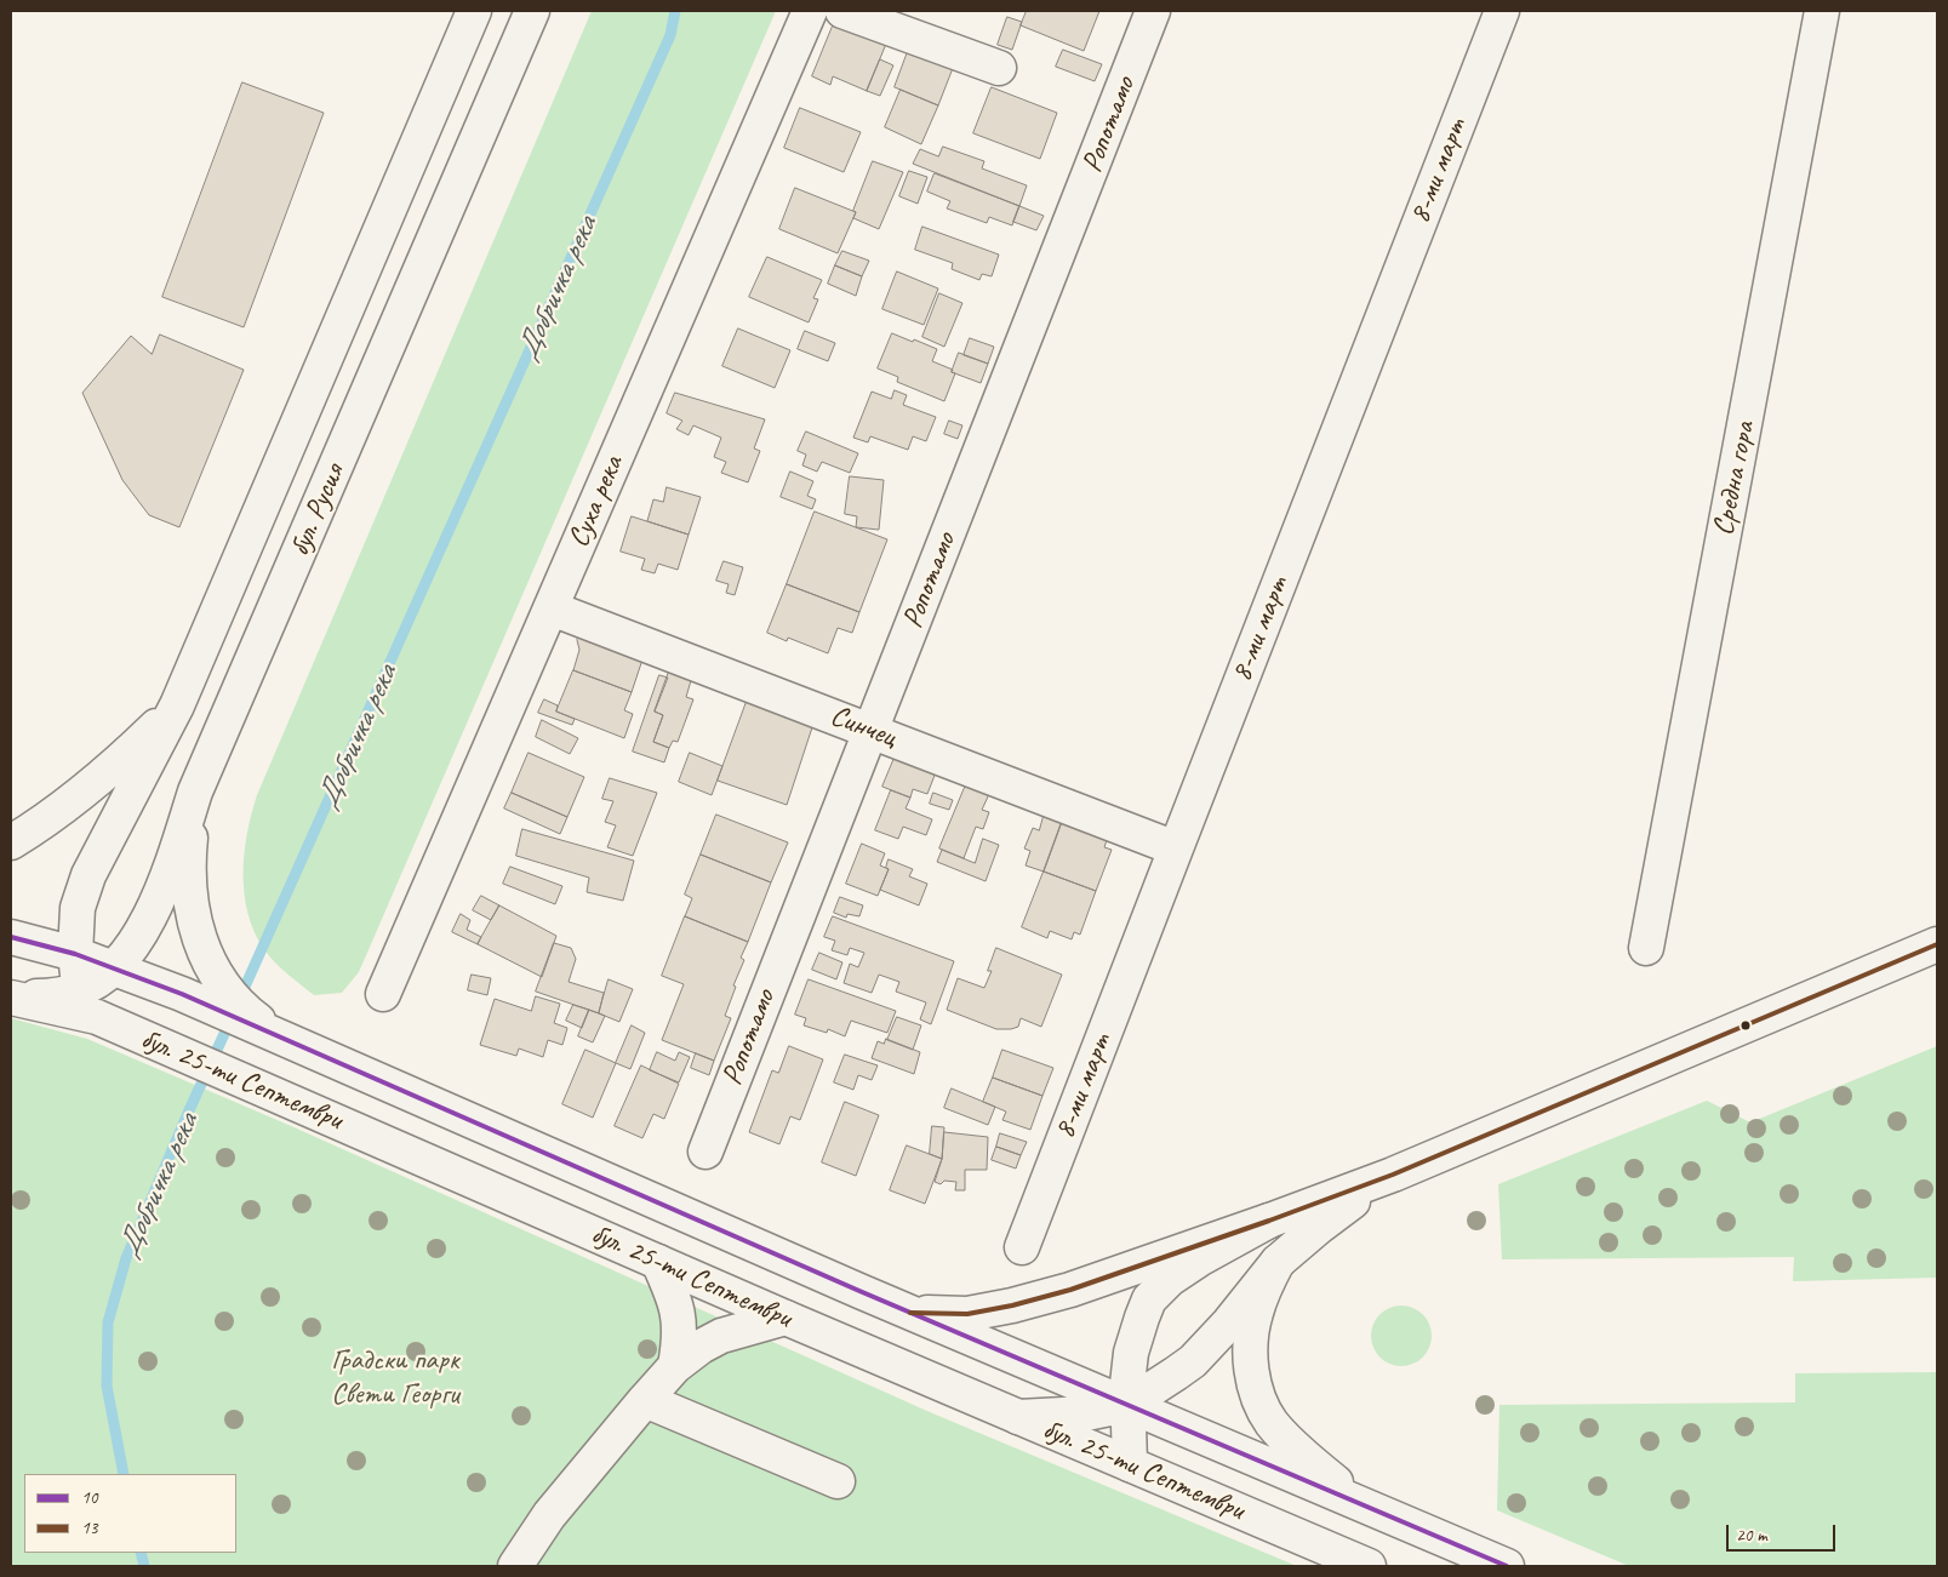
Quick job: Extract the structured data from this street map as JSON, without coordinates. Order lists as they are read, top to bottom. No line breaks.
{"streets":{"street":["Ропотамо","8-ми март","Средна гора","Суха река","бул. Русия","Синчец","бул. 25-ти Септември"]},"crossings":[["Ропотамо","Синчец"],["8-ми март","Синчец"],["Суха река","Синчец"],["бул. Русия","бул. 25-ти Септември"]],"water":["Добричка река"],"parks":["Градски парк Свети Георги"],"lines":["transit line 10","transit line 13"],"legend":["10","13"],"scale_bar":"20 m"}
